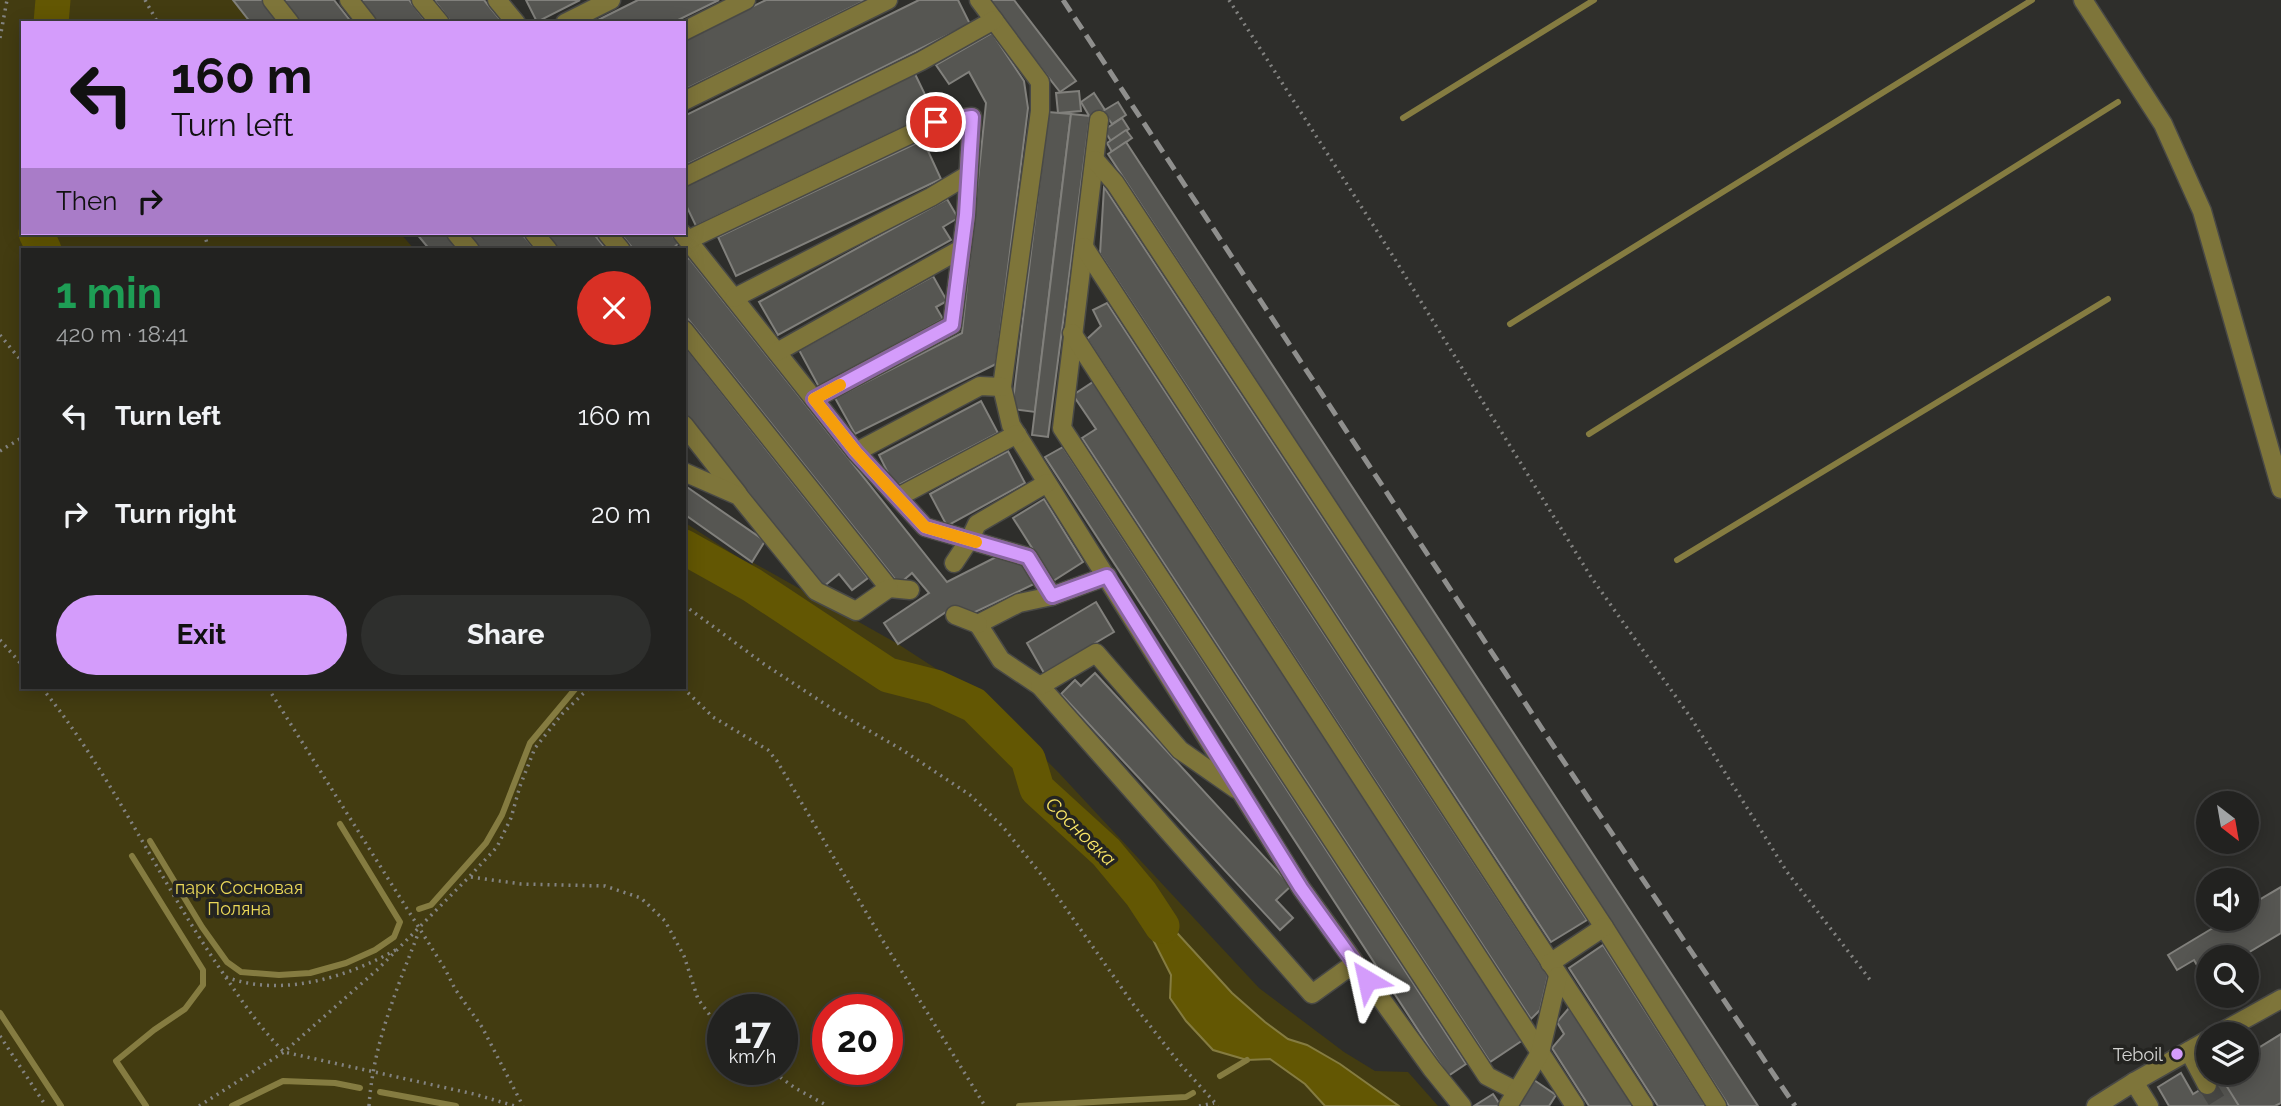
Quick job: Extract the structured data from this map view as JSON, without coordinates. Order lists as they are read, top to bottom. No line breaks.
{"water":["Сосновка"],"parks":["парк Сосновая Поляна"],"places":["Teboil"],"north":"bottom right","page":{"turn":["160 m","Turn left"],"then":"Then","heading":["1 min","420 m · 18:41"],"list":[{"name":"Turn left","value":"160 m"},{"name":"Turn right","value":"20 m"}],"buttons":["Exit","Share"],"speed":"17 km/h","limit":"20"}}
